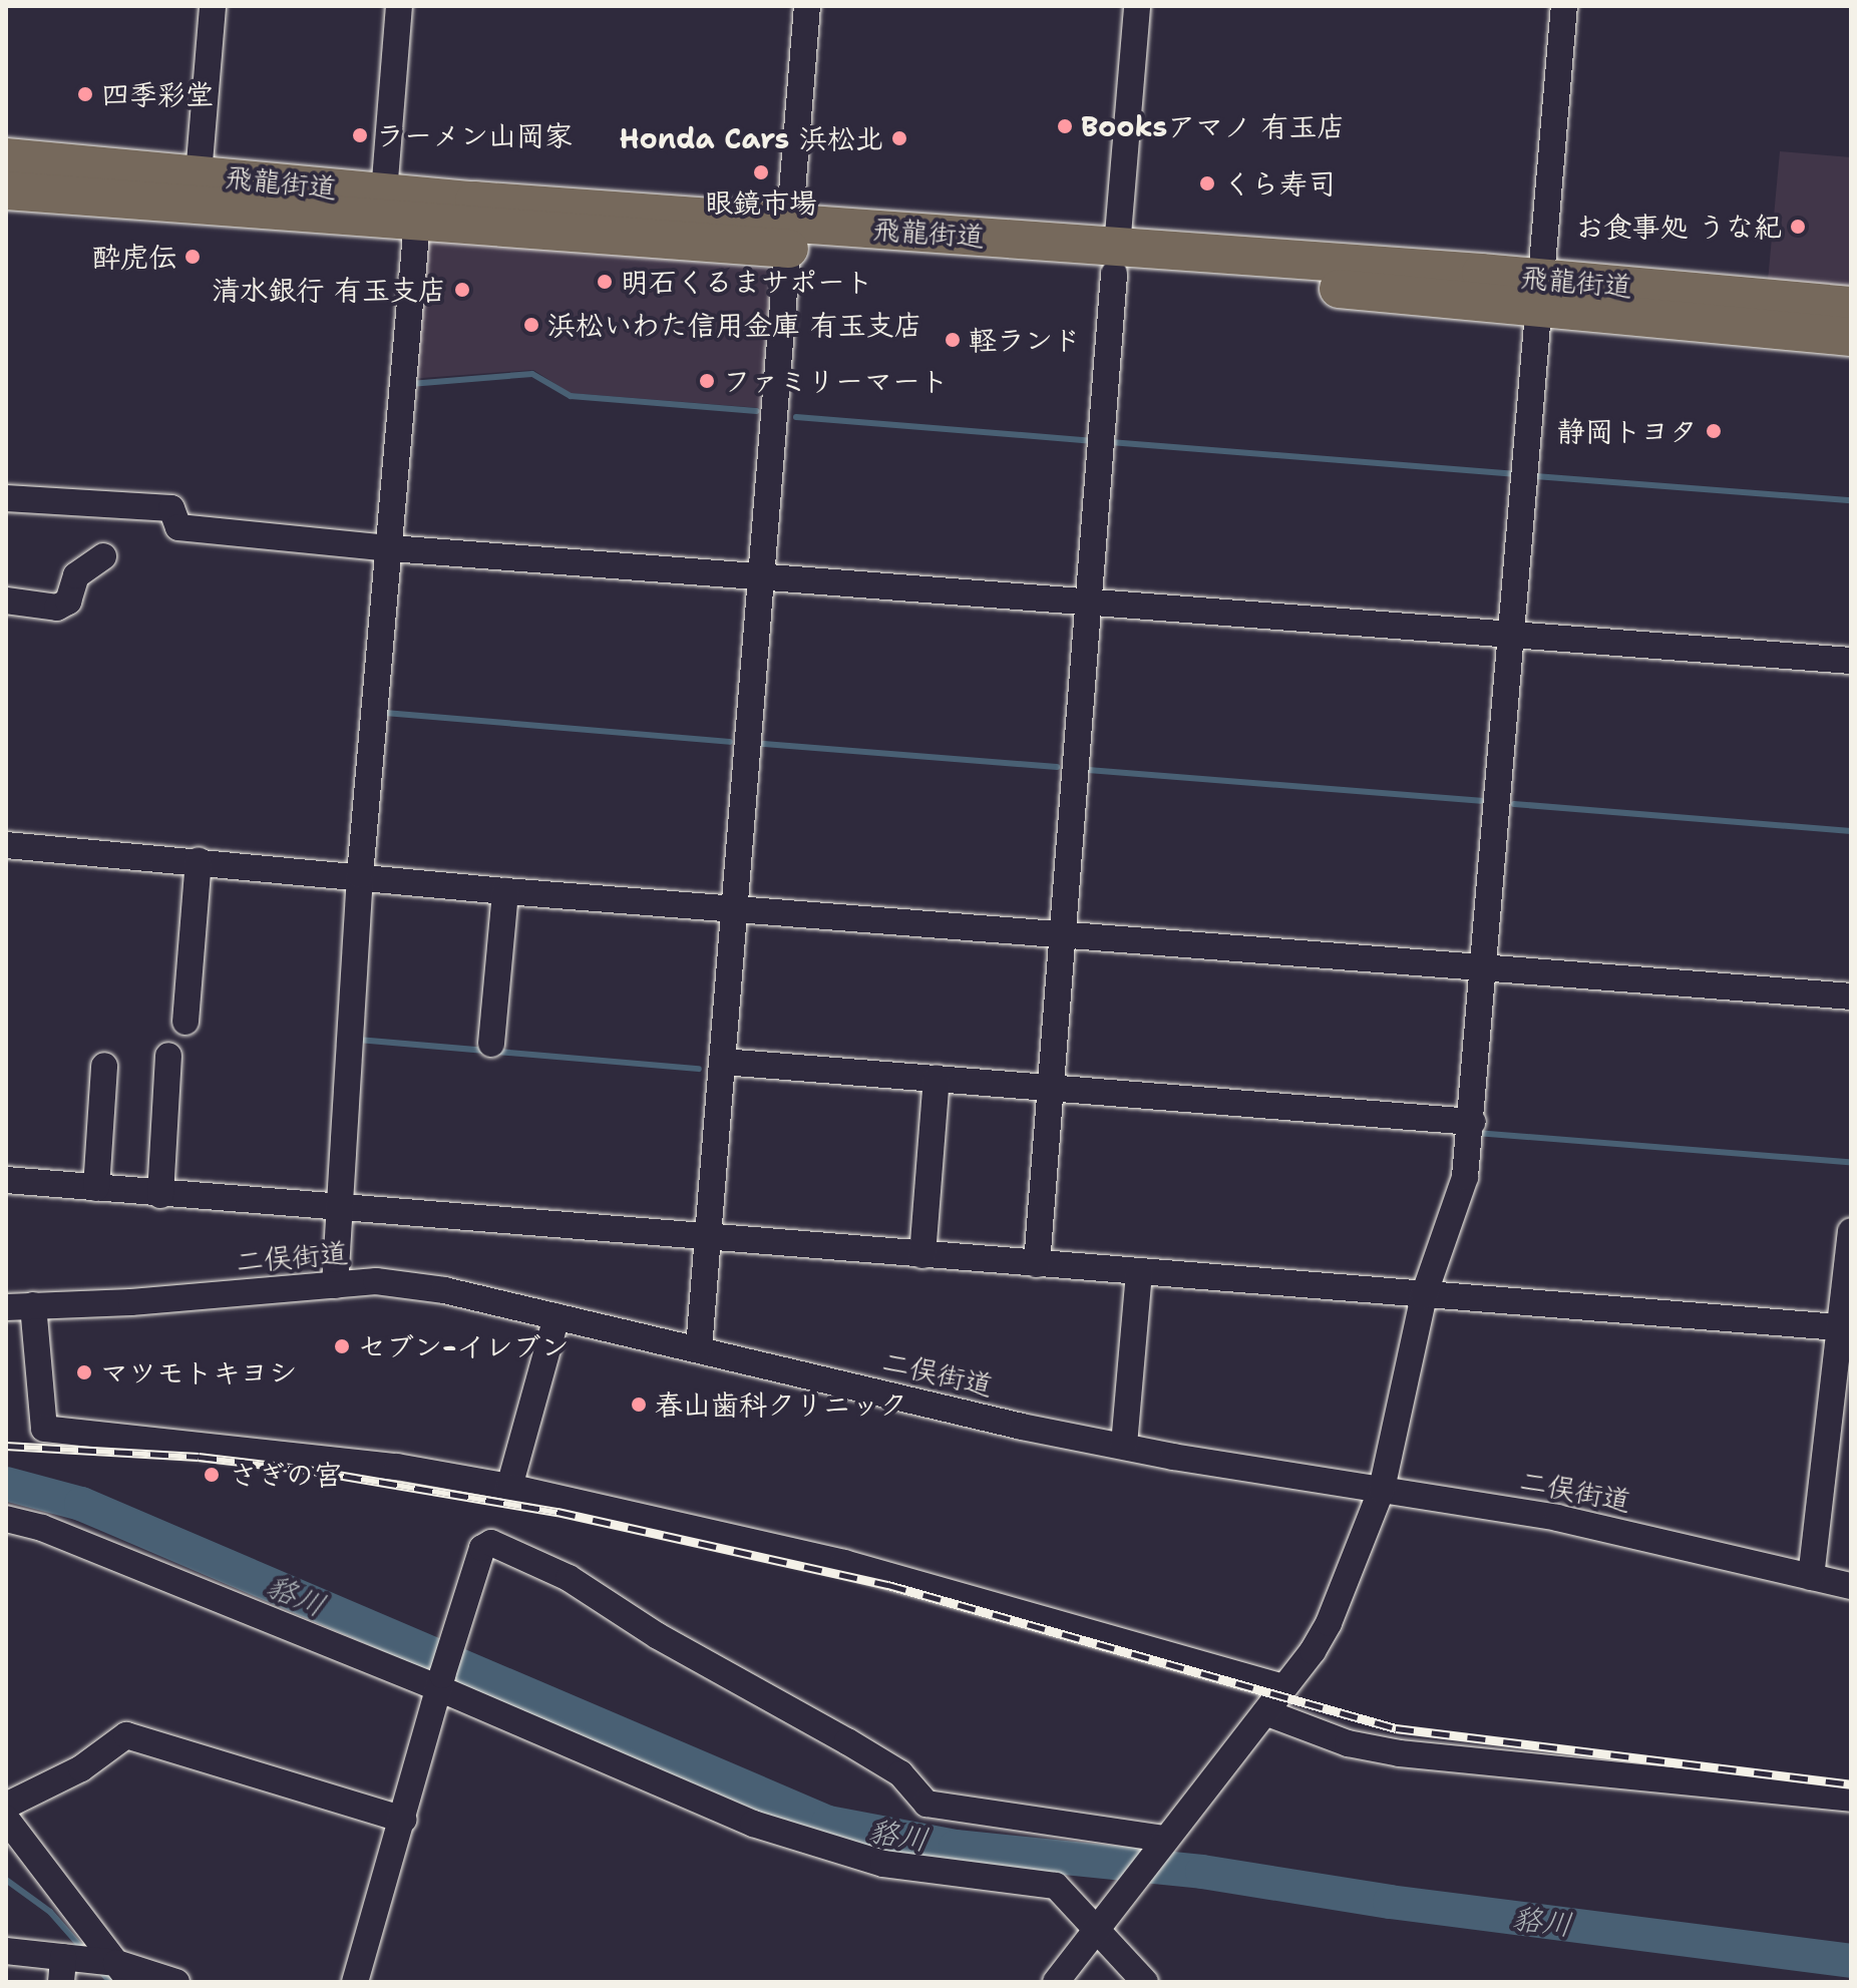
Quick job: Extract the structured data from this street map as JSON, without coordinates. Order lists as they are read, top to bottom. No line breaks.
{"streets":{"highway":["飛龍街道"],"street":["二俣街道"]},"water":["貉川"],"places":["四季彩堂","Booksアマノ 有玉店","ラーメン山岡家","Honda Cars 浜松北","眼鏡市場","くら寿司","お食事処 うな紀","酔虎伝","明石くるまサポート","清水銀行 有玉支店","浜松いわた信用金庫 有玉支店","軽ランド","ファミリーマート","静岡トヨタ","セブン-イレブン","マツモトキヨシ","春山歯科クリニック","さぎの宮"]}
